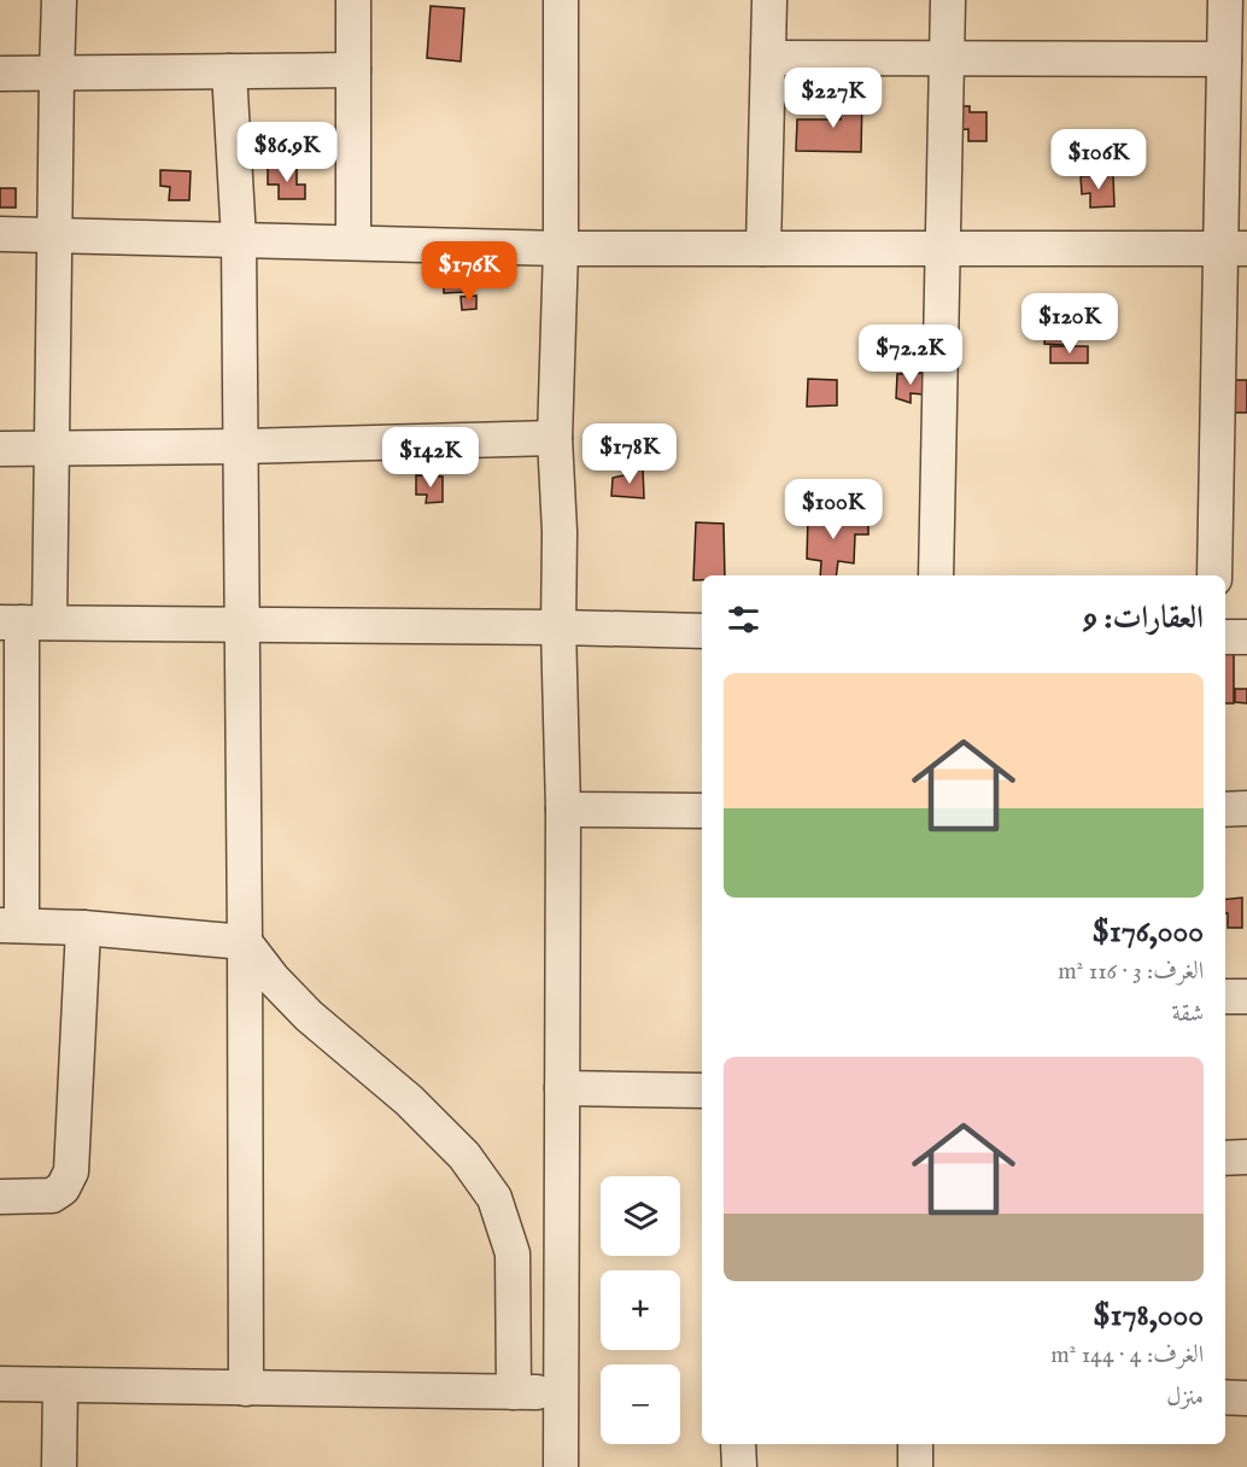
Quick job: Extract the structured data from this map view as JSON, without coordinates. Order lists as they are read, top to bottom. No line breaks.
{"page":{"price":["$227K","$86.9K","$106K","$176K","$120K","$72.2K","$178K","$142K","$100K"],"heading":"العقارات: 9","list":[{"name":"$176,000","note":"الغرف: 3 · 116 m² · شقة"},{"name":"$178,000","note":"الغرف: 4 · 144 m² · منزل"}],"map_buttons":["+","−"]}}
